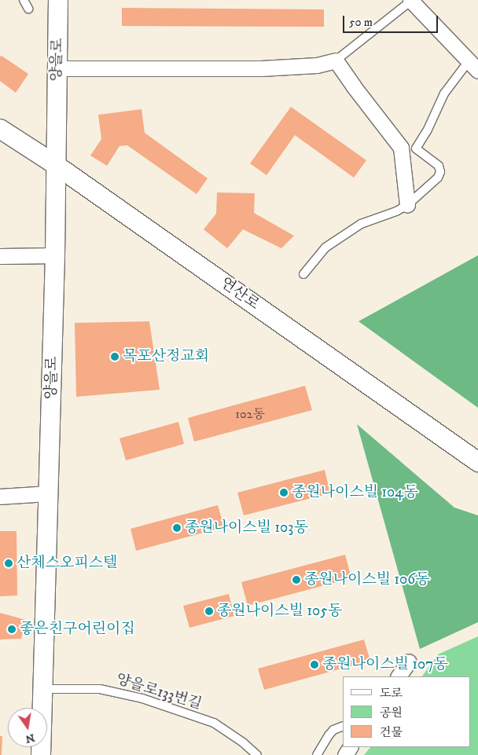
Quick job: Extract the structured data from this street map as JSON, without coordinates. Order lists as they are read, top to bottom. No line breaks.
{"streets":{"street":["양을로","연산로"],"lane":["양을로133번길"]},"crossings":[["양을로","연산로"],["양을로","양을로133번길"]],"places":["목포산정교회","종원나이스빌 104동","종원나이스빌 103동","산체스오피스텔","종원나이스빌 106동","종원나이스빌 105동","좋은친구어린이집","종원나이스빌 107동"],"house_numbers":["102동"],"legend":["도로","공원","건물"],"scale_bar":"50 m","north":"bottom"}
